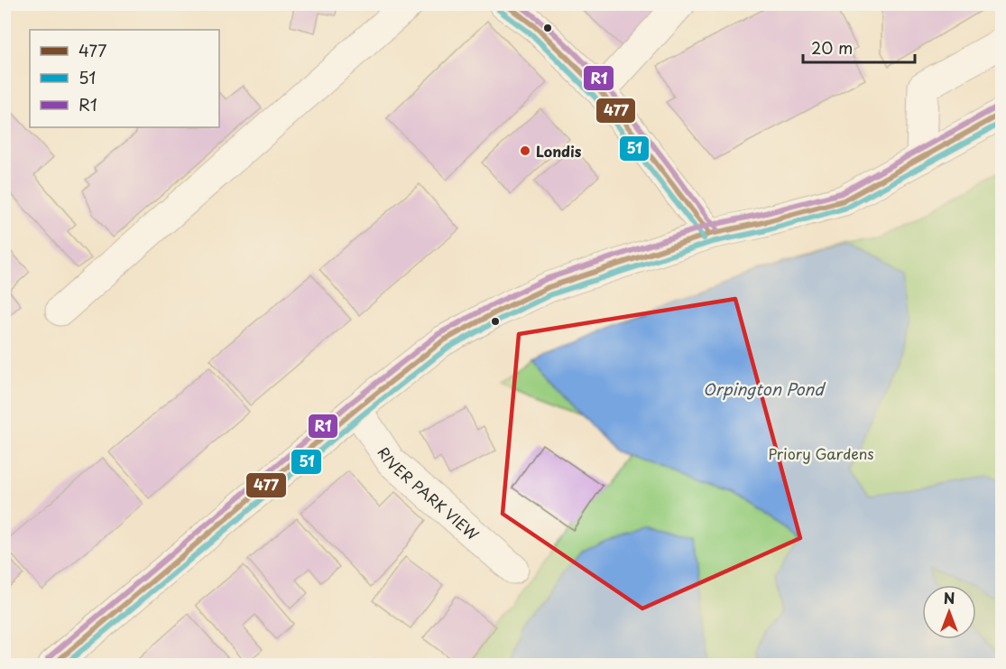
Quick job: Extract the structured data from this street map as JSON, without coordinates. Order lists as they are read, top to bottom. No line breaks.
{"streets":{"main road":["RIVER PARK VIEW"]},"water":["Orpington Pond"],"parks":["Priory Gardens"],"places":["Londis"],"lines":["transit line 477","transit line R1","transit line 51"],"legend":["477","51","R1"],"scale_bar":"20 m","north":"top"}
